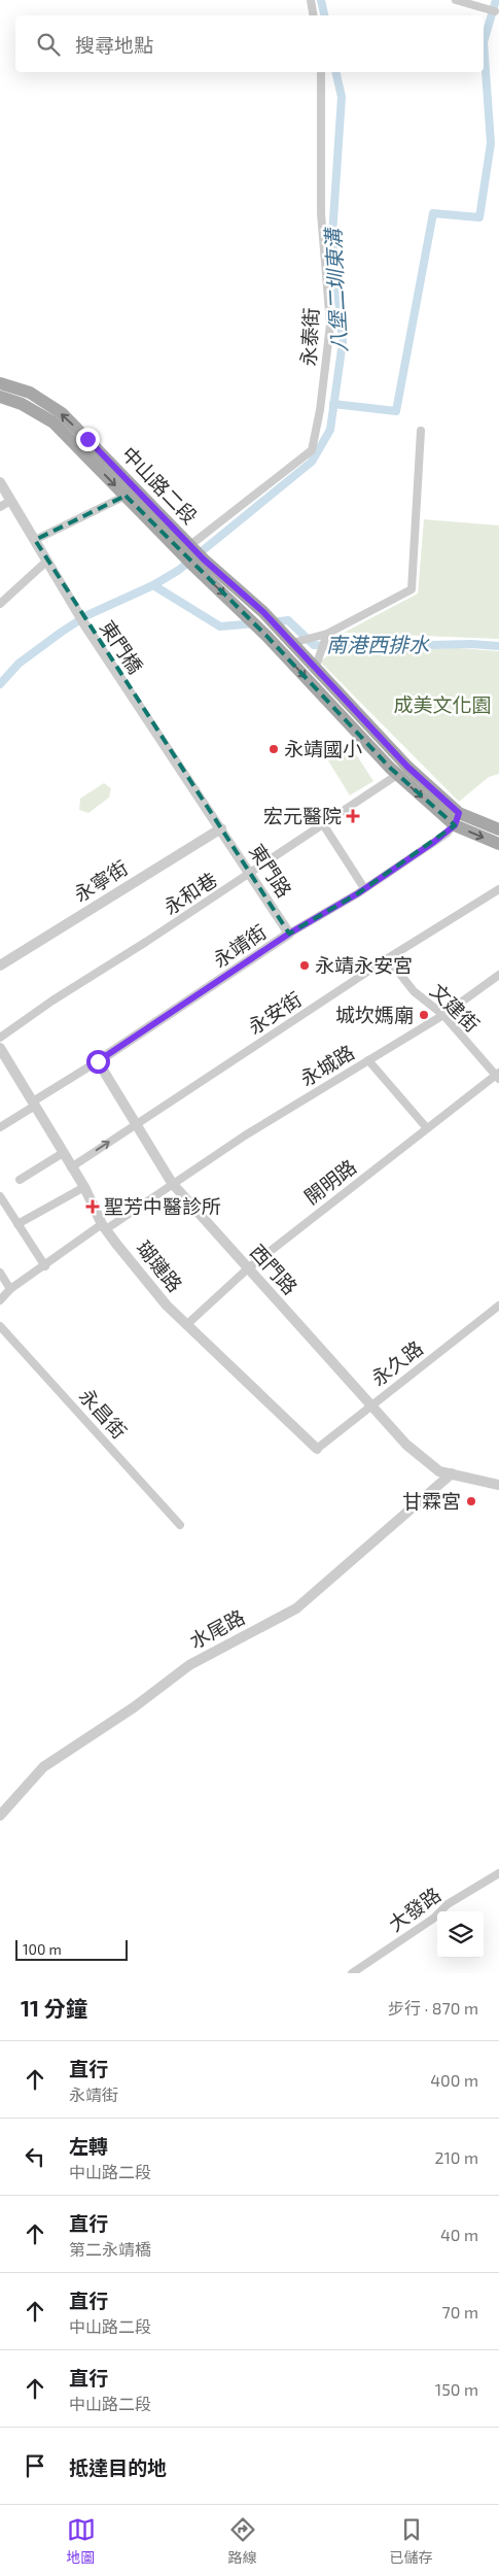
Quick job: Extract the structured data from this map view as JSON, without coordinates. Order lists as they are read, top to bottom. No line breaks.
{"streets":{"main road":["中山路二段"],"street":["永泰街","東門橋","東門路","永寧街","永和巷","永靖街","文建街","永安街","永城路","開明路","瑚璉路","西門路","永久路","永昌街","水尾路","大發路"]},"crossings":[["永泰街","中山路二段"],["東門橋","東門路"],["東門橋","永寧街"],["東門路","永寧街"],["東門路","永和巷"],["東門路","永靖街"],["永靖街","瑚璉路"],["永靖街","西門路"],["文建街","永安街"],["文建街","永城路"],["文建街","開明路"],["永安街","瑚璉路"],["永安街","西門路"],["永城路","瑚璉路"],["永城路","西門路"],["開明路","瑚璉路"],["開明路","西門路"],["瑚璉路","永久路"],["西門路","永久路"],["西門路","水尾路"]],"water":["八堡二圳東溝","南港西排水"],"parks":["成美文化園"],"places":{"other":["永靖國小","永靖永安宮","城坎媽廟","甘霖宮"],"health":["宏元醫院","聖芳中醫診所"]},"scale_bar":"100 m","page":{"search":"搜尋地點","scale":"100 m","heading":["11 分鐘","步行 · 870 m"],"list":[["直行","永靖街","400 m"],["左轉","中山路二段","210 m"],["直行","第二永靖橋","40 m"],["直行","中山路二段","70 m"],["直行","中山路二段","150 m"],"抵達目的地"],"nav":["地圖","路線","已儲存"]}}
